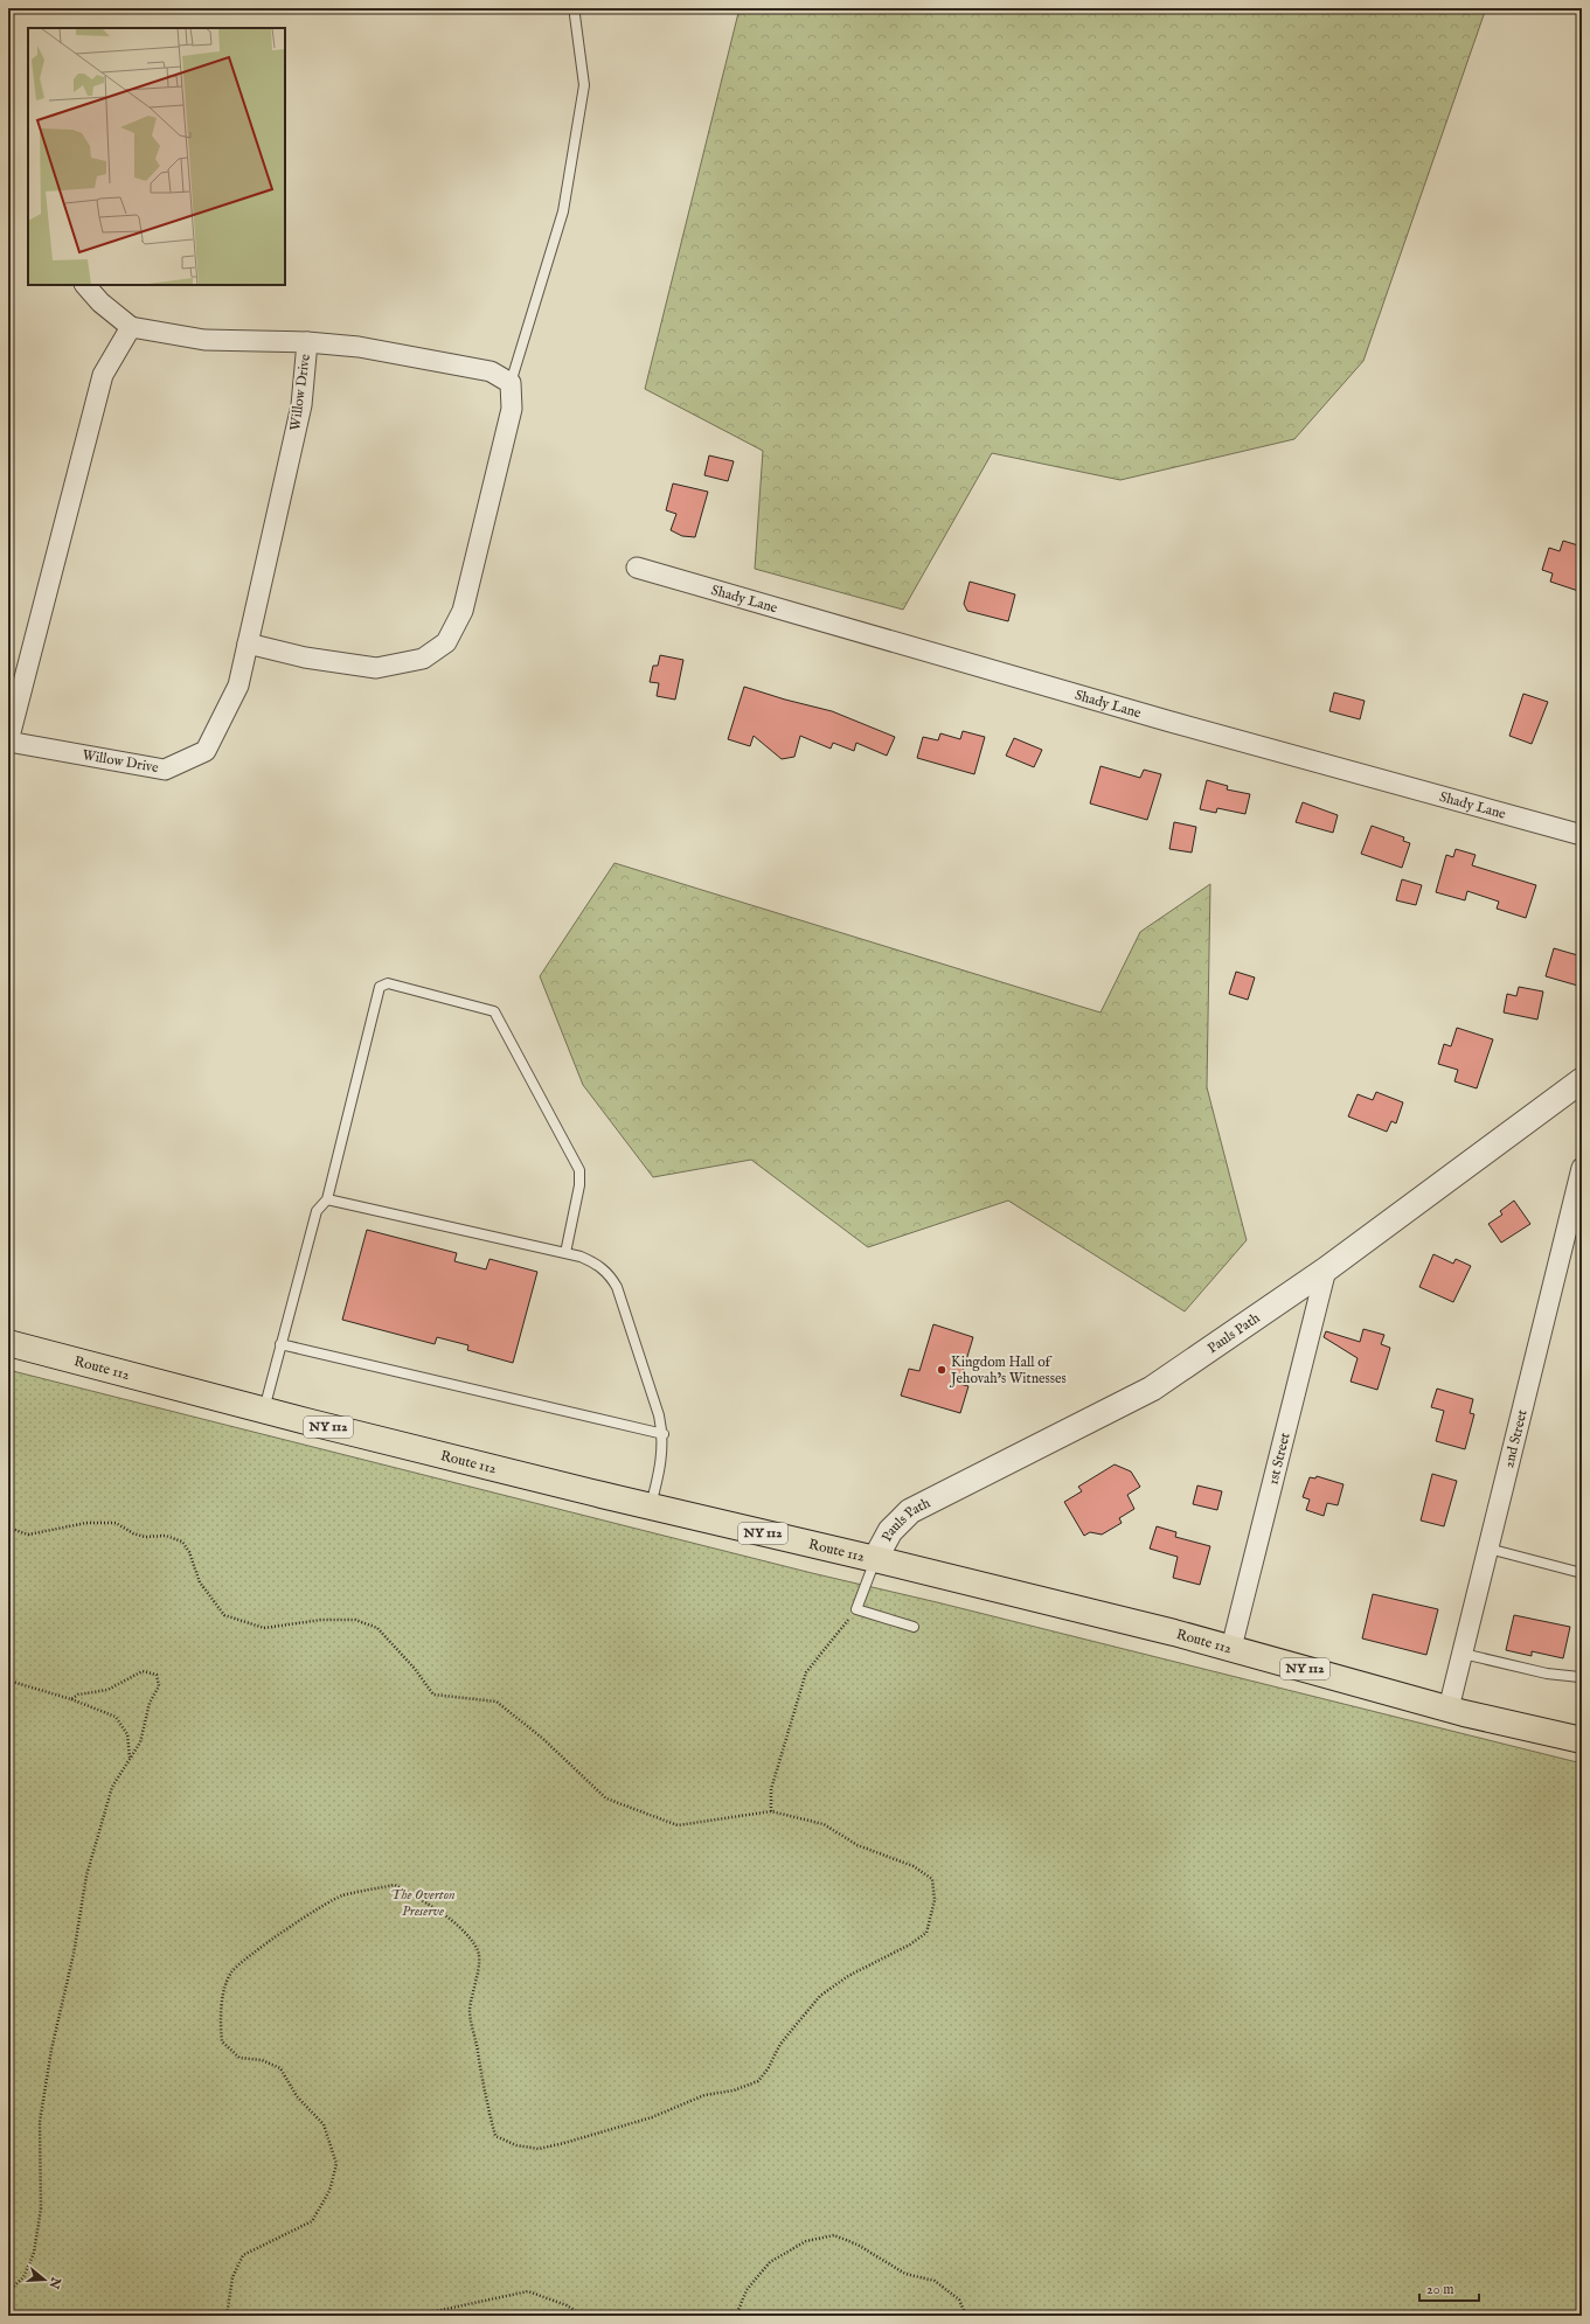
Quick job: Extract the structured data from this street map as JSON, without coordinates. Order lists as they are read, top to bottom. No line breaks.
{"streets":{"main road":["Route 112","NY 112"],"street":["Willow Drive","Shady Lane","Pauls Path","2nd Street","1st Street"]},"crossings":[["Pauls Path","Route 112"],["Pauls Path","1st Street"],["Route 112","2nd Street"],["Route 112","1st Street"]],"parks":["The Overton Preserve"],"places":["Kingdom Hall of Jehovah’s Witnesses"],"scale_bar":"20 m","north":"right"}
